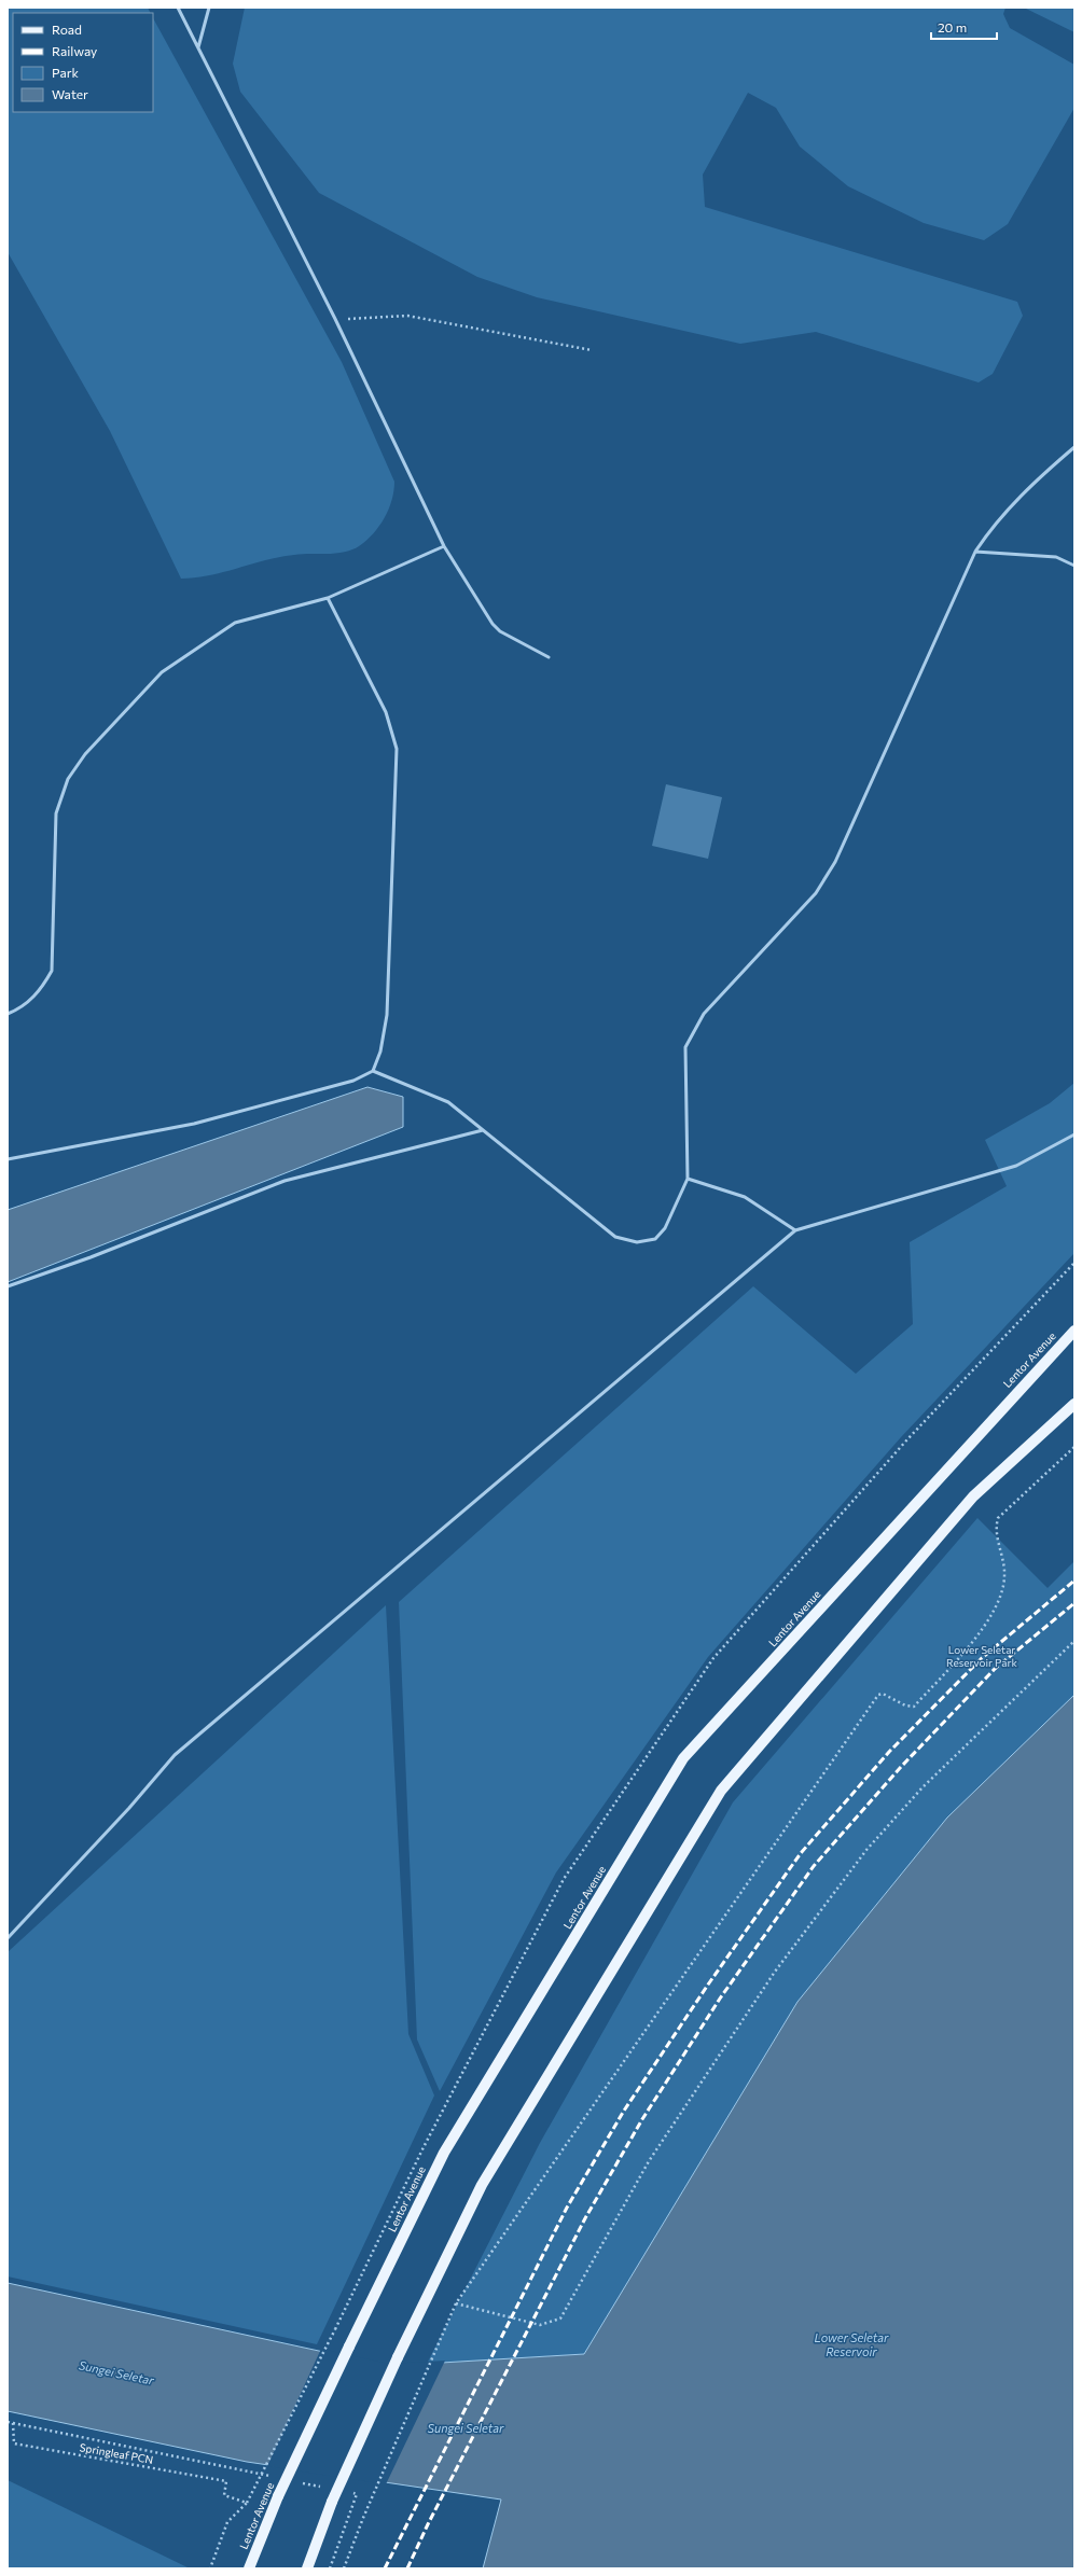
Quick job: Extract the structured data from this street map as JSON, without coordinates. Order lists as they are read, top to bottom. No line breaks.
{"streets":{"main road":["Lentor Avenue"],"path":["Springleaf PCN"]},"water":["Lower Seletar Reservoir","Sungei Seletar"],"parks":["Lower Seletar Reservoir Park"],"legend":["Road","Railway","Park","Water"],"scale_bar":"20 m"}
